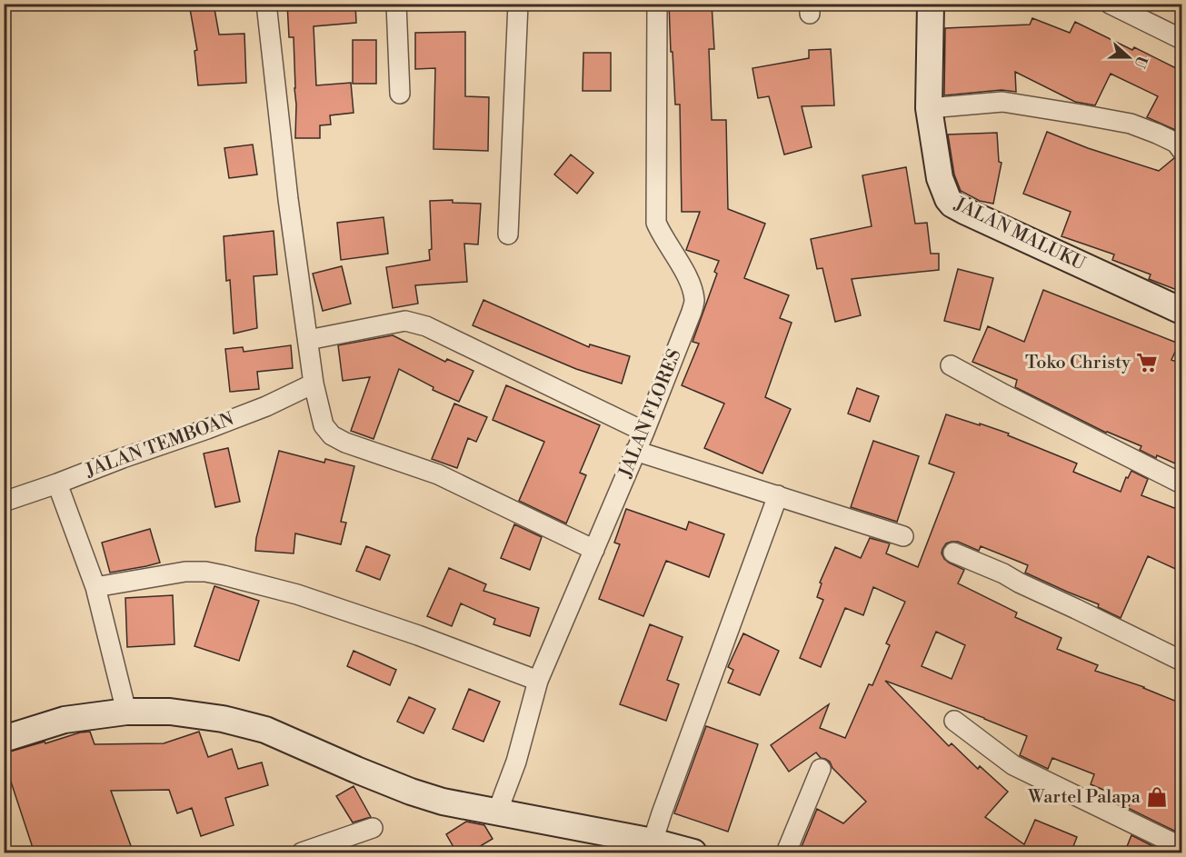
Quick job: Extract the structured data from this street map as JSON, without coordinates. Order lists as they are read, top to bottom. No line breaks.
{"streets":{"main road":["JALAN MALUKU"],"street":["JALAN FLORES","JALAN TEMBOAN"]},"places":{"supermarket":["Toko Christy"],"shop":["Wartel Palapa"]},"north":"right"}
